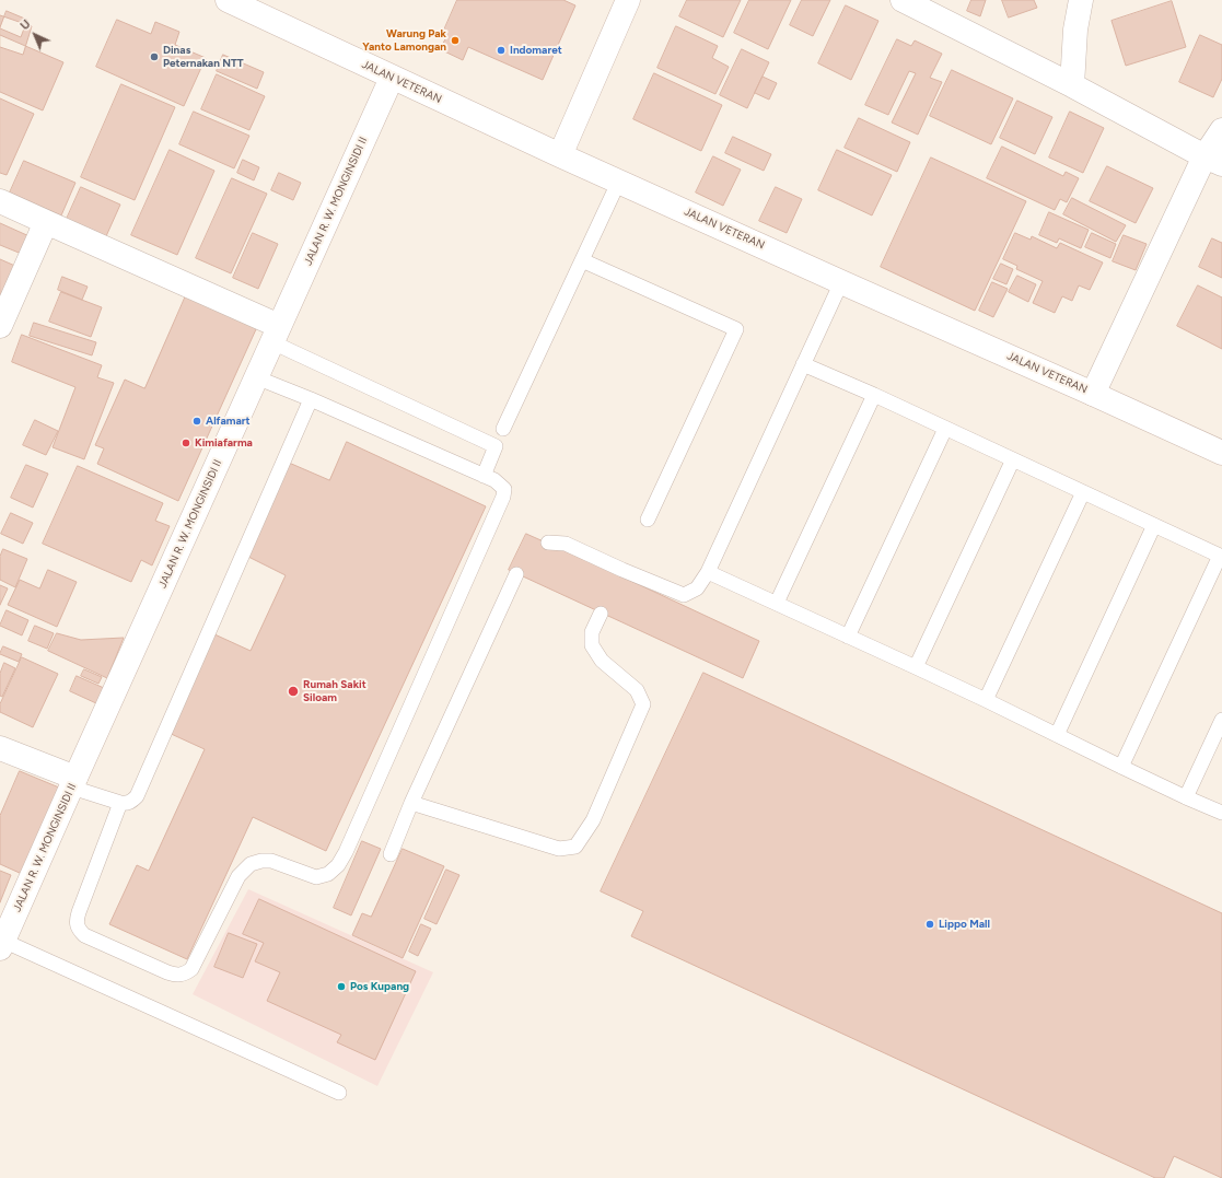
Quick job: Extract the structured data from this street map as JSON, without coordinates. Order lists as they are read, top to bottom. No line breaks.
{"streets":{"street":["JALAN VETERAN","JALAN R. W. MONGINSIDI II"]},"crossings":[["JALAN VETERAN","JALAN R. W. MONGINSIDI II"]],"places":["Warung Pak Yanto Lamongan","Indomaret","Dinas Peternakan NTT","Alfamart","Kimiafarma","Rumah Sakit Siloam","Lippo Mall","Pos Kupang"],"north":"top left"}
